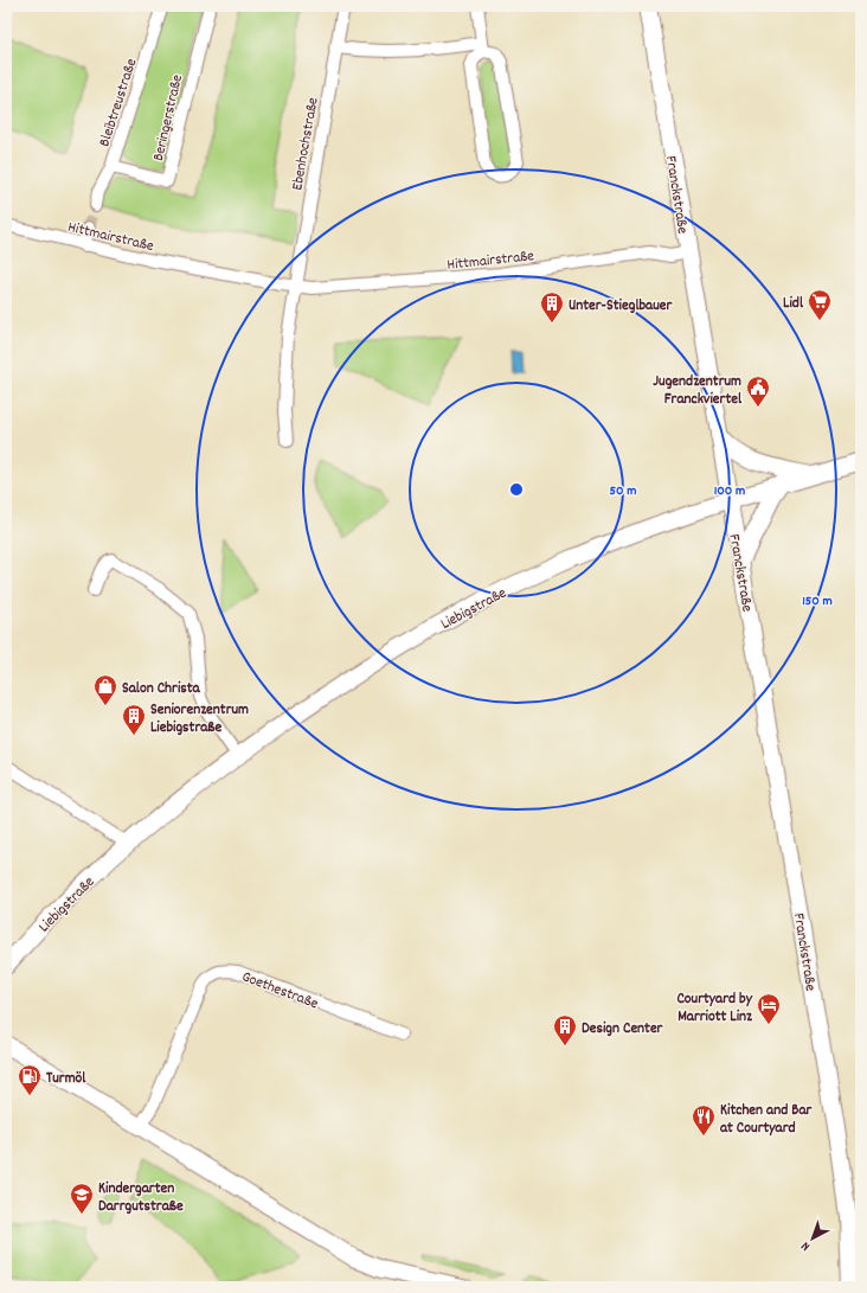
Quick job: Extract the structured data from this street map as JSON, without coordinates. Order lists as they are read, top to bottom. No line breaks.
{"streets":{"main road":["Franckstraße","Liebigstraße"],"street":["Bleibtreustraße","Beringerstraße","Ebenhochstraße","Hittmairstraße","Goethestraße"]},"crossings":[["Bleibtreustraße","Beringerstraße"],["Ebenhochstraße","Hittmairstraße"],["Franckstraße","Hittmairstraße"],["Franckstraße","Liebigstraße"]],"places":{"supermarket":["Lidl"],"building":["Unter-Stieglbauer","Seniorenzentrum Liebigstraße","Design Center"],"public building":["Jugendzentrum Franckviertel"],"shop":["Salon Christa"],"hotel":["Courtyard by Marriott Linz"],"fuel station":["Turmöl"],"restaurant":["Kitchen and Bar at Courtyard"],"school or university":["Kindergarten Darrgutstraße"]},"north":"bottom left","rings":["50 m","100 m","150 m"]}
